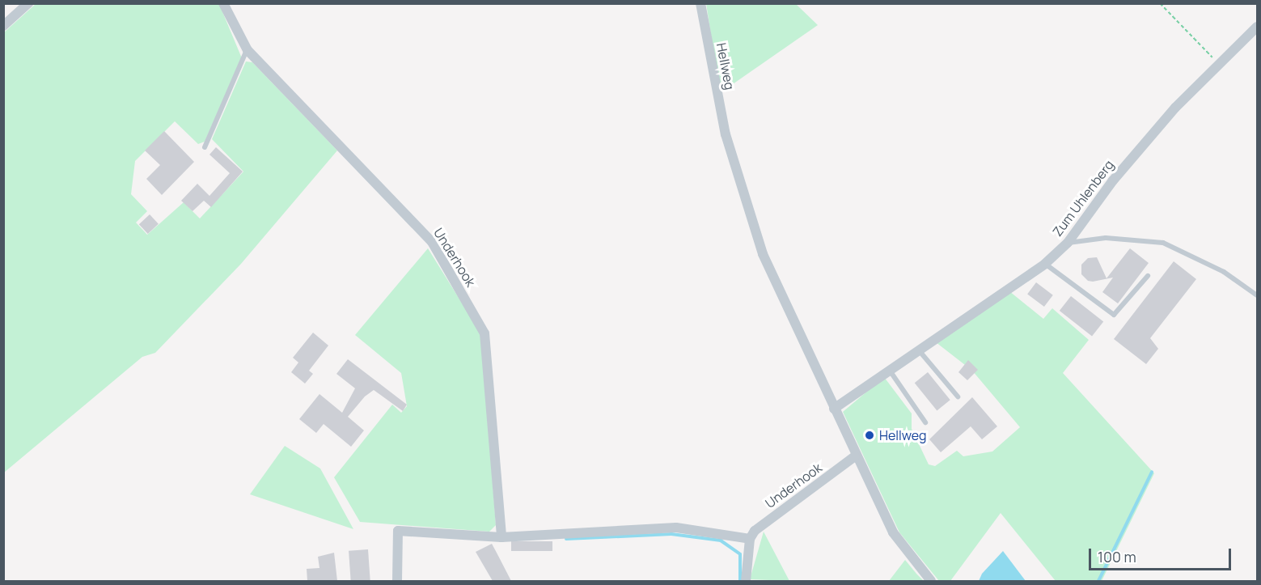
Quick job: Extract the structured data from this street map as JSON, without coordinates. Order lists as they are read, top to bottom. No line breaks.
{"streets":{"street":["Hellweg","Zum Uhlenberg","Underhook"]},"crossings":[["Hellweg","Zum Uhlenberg"],["Hellweg","Underhook"]],"places":["Hellweg"],"scale_bar":"100 m"}
